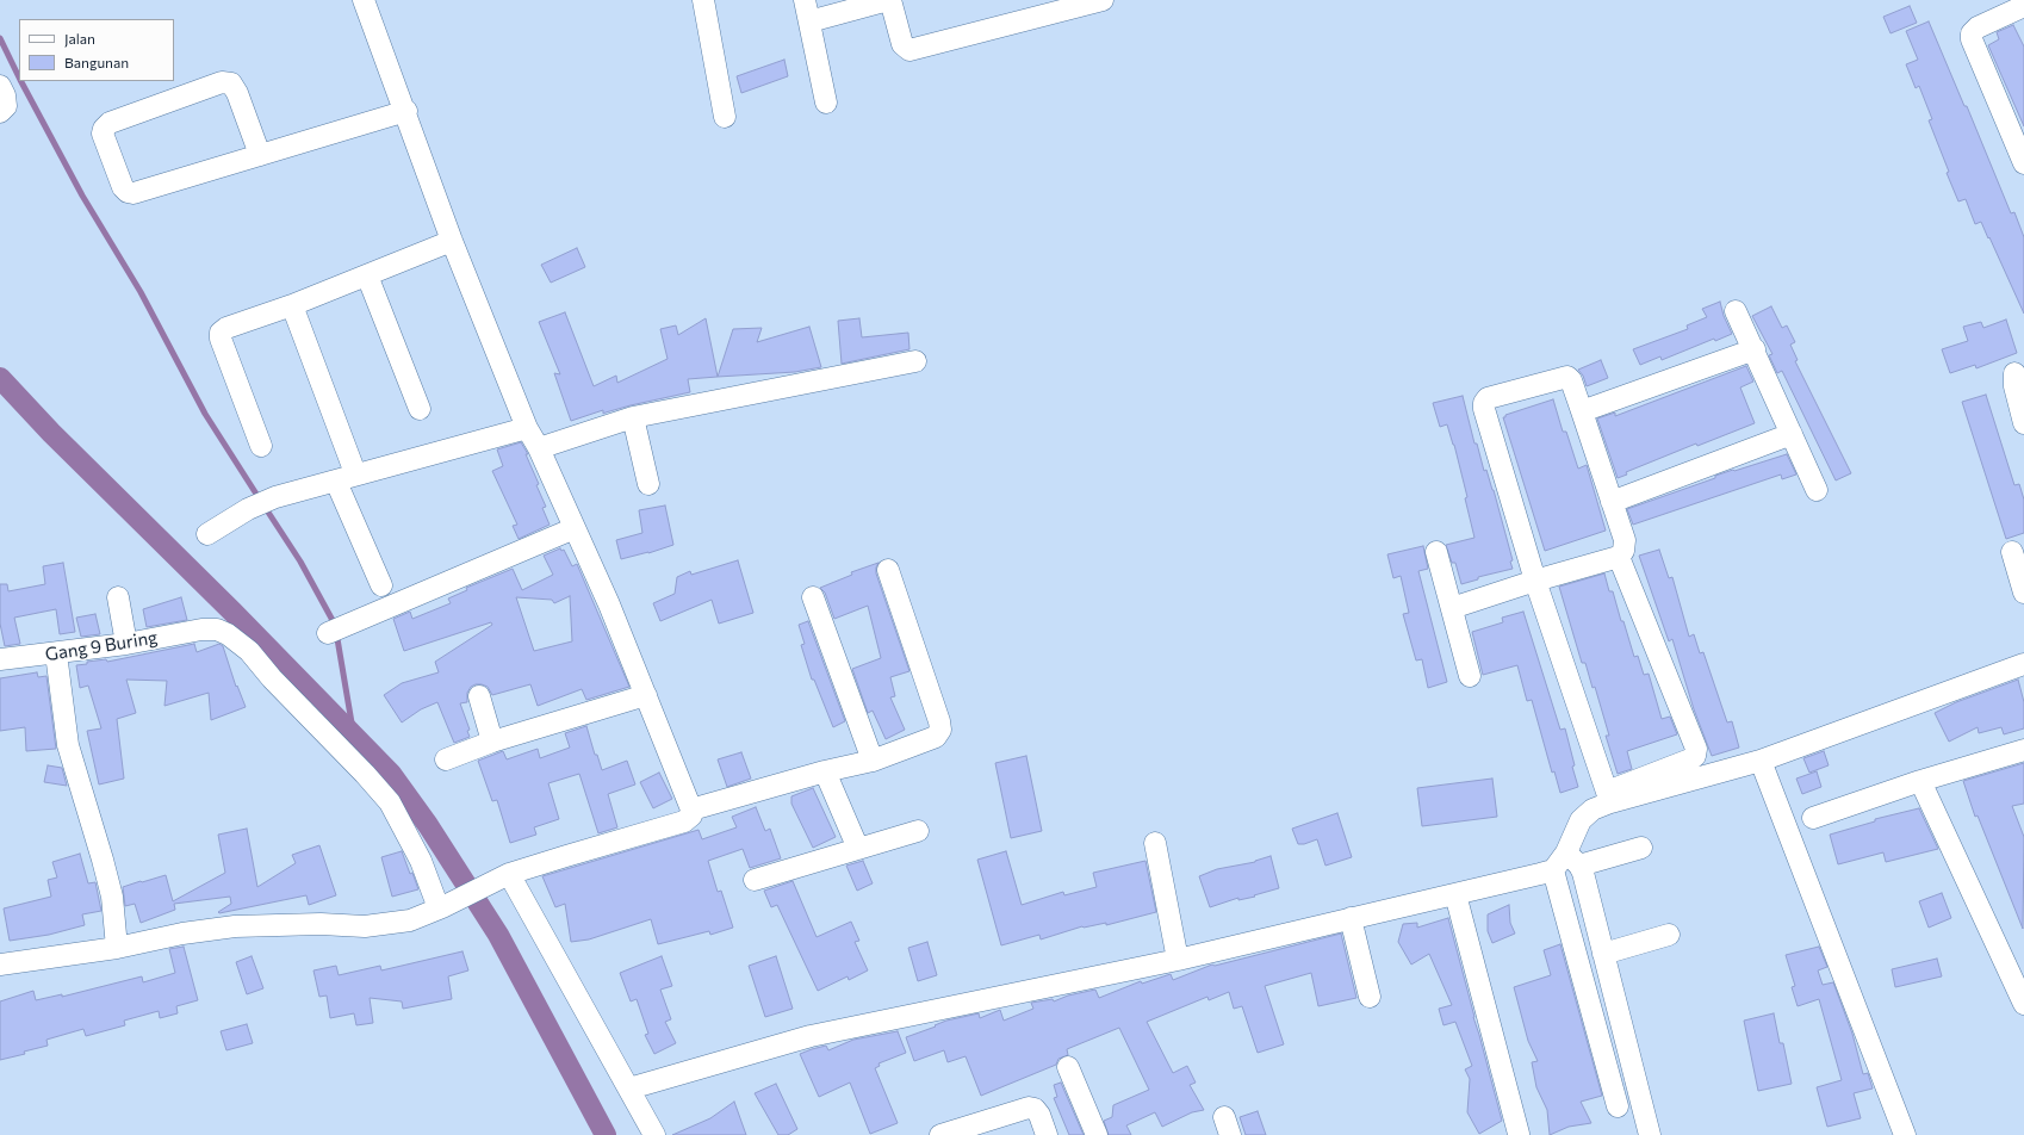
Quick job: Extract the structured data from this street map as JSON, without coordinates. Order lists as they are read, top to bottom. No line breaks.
{"streets":{"street":["Gang 9 Buring"]},"legend":["Jalan","Bangunan"]}
